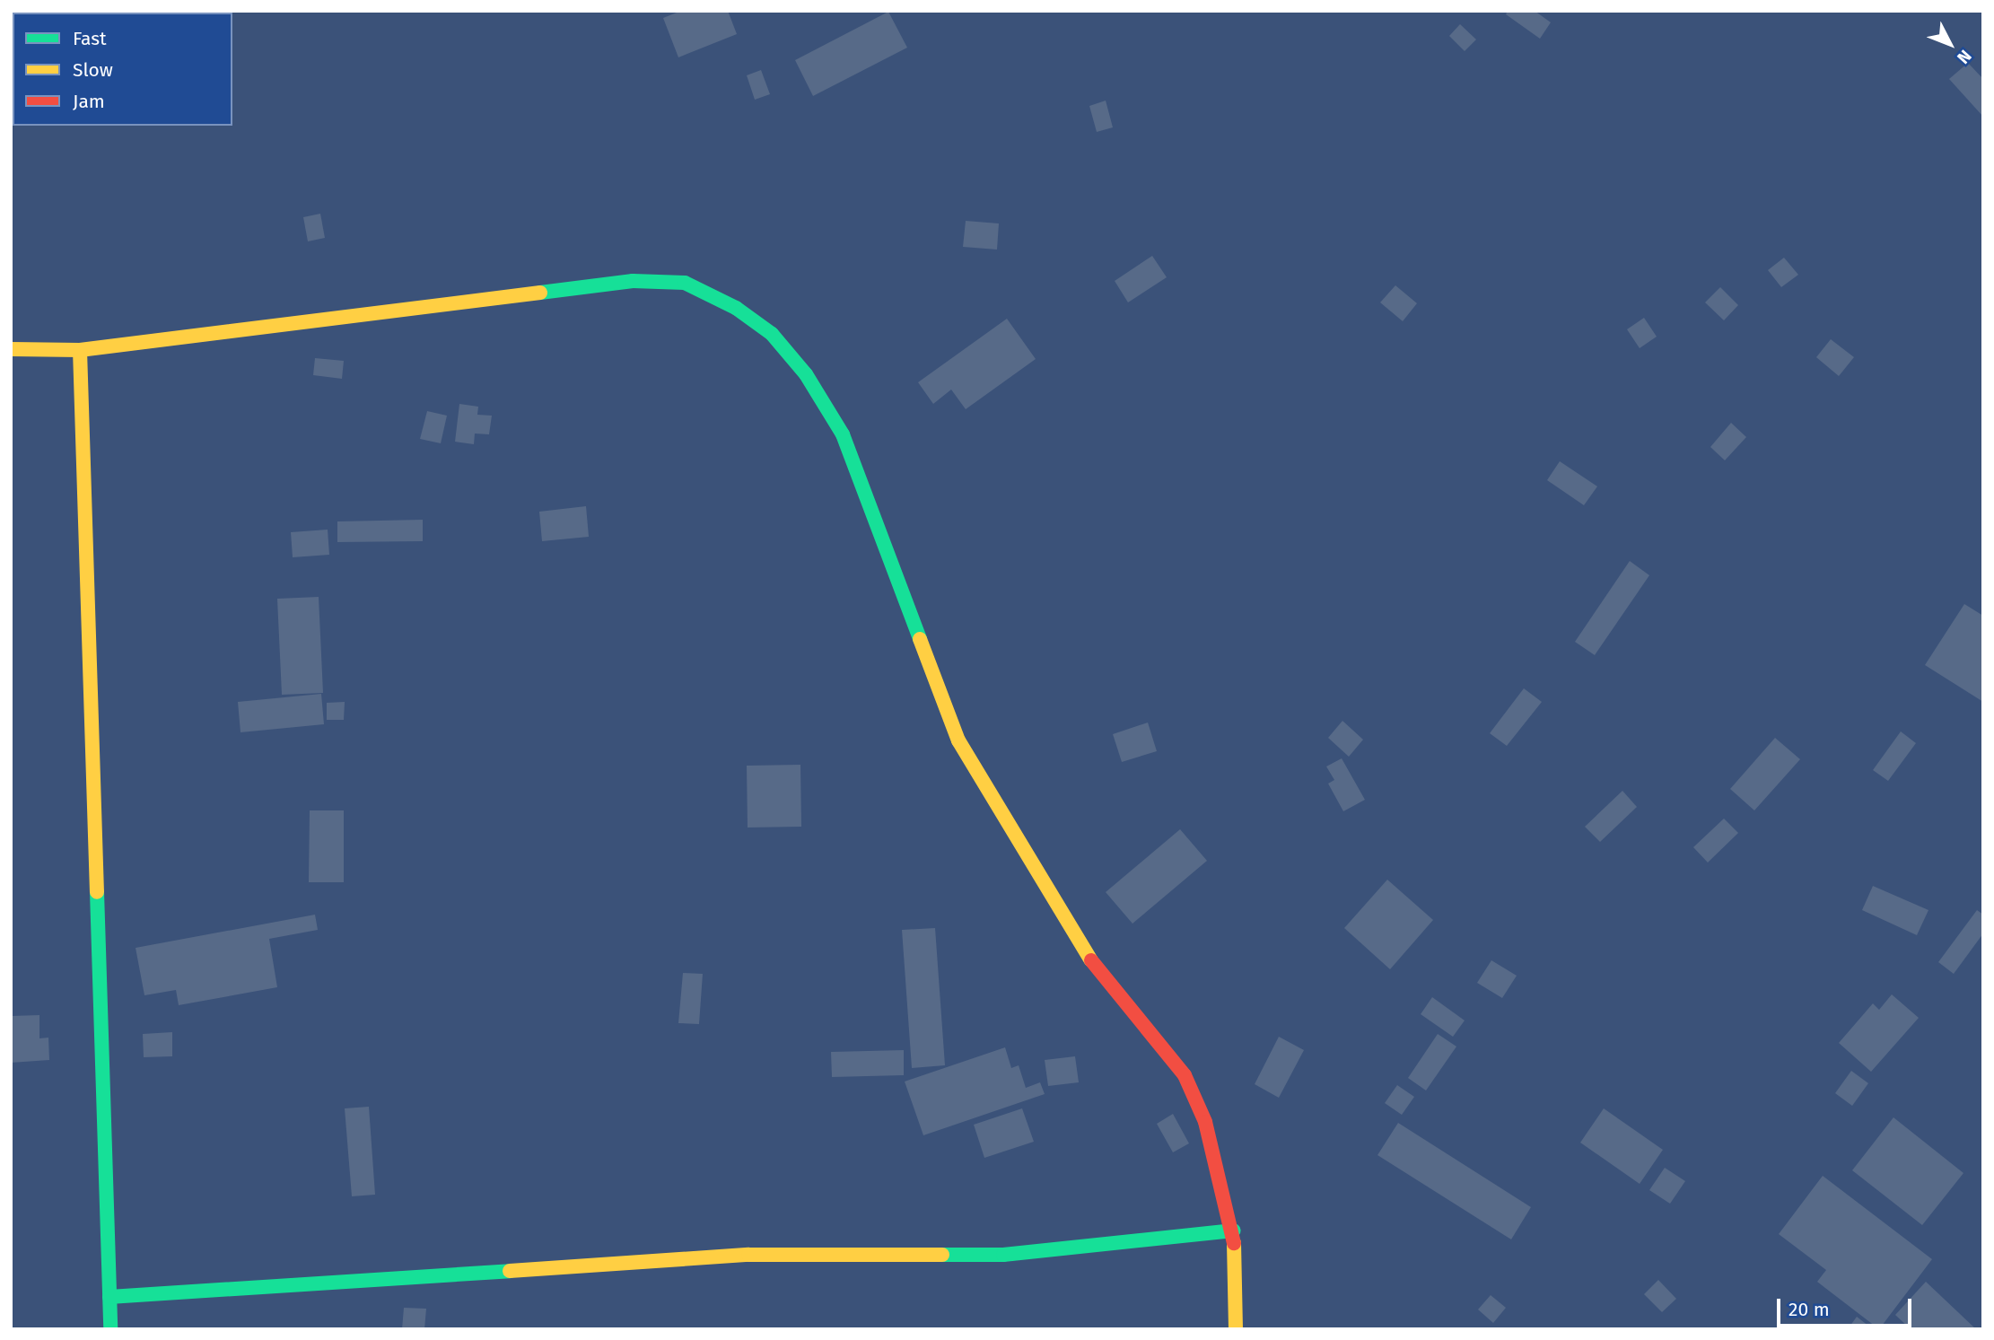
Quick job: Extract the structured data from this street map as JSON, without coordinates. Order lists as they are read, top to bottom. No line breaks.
{"legend":["Fast","Slow","Jam"],"scale_bar":"20 m","north":"bottom right"}
